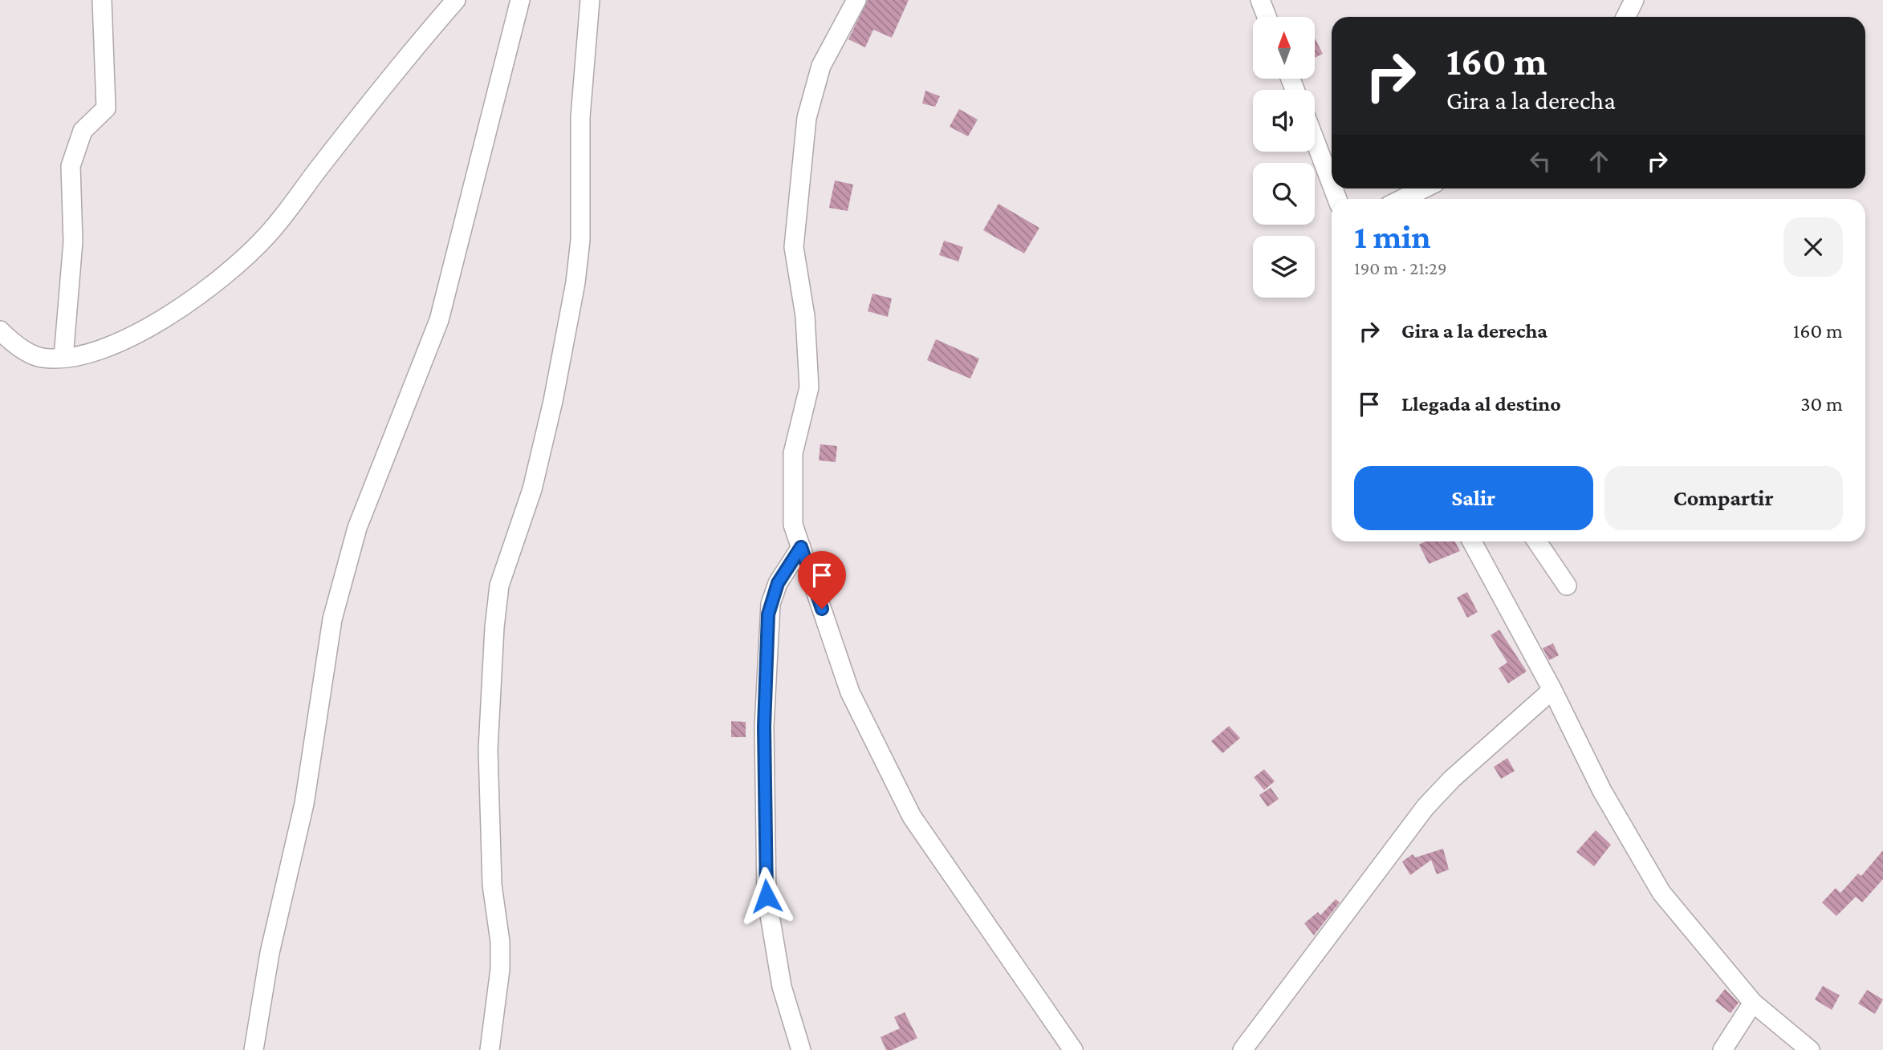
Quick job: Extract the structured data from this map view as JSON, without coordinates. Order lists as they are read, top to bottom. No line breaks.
{"north":"top","page":{"turn":["160 m","Gira a la derecha"],"heading":["1 min","190 m · 21:29"],"list":[{"name":"Gira a la derecha","value":"160 m"},{"name":"Llegada al destino","value":"30 m"}],"buttons":["Salir","Compartir"]}}
